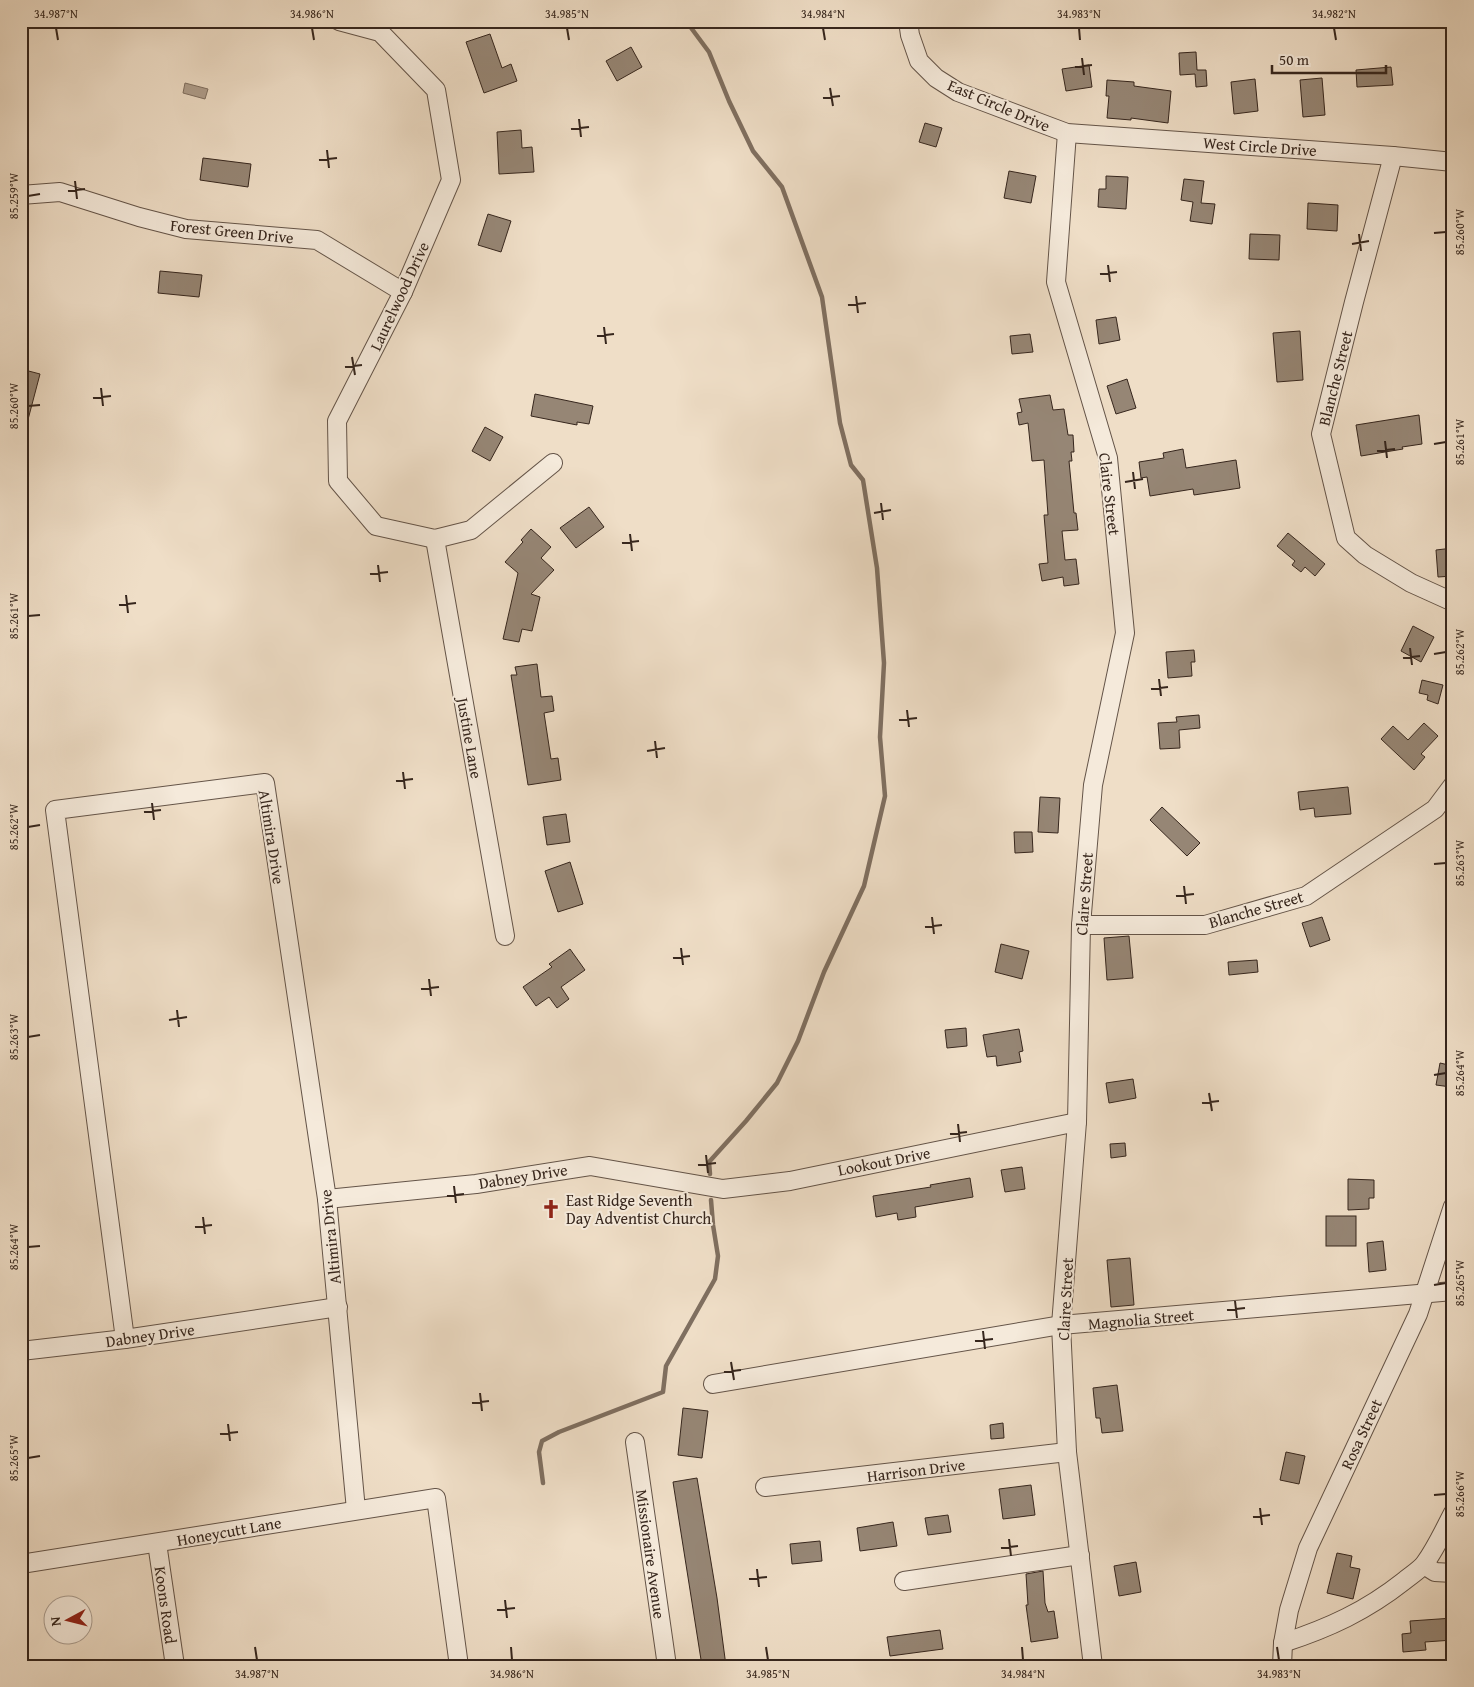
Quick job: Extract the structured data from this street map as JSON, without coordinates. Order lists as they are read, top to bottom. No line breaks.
{"streets":{"street":["East Circle Drive","West Circle Drive","Forest Green Drive","Laurelwood Drive","Blanche Street","Claire Street","Justine Lane","Altimira Drive","Lookout Drive","Dabney Drive","Magnolia Street","Rosa Street","Harrison Drive","Honeycutt Lane","Missionaire Avenue","Koons Road"]},"crossings":[["East Circle Drive","West Circle Drive"],["East Circle Drive","Claire Street"],["West Circle Drive","Blanche Street"],["West Circle Drive","Claire Street"],["Forest Green Drive","Laurelwood Drive"],["Laurelwood Drive","Justine Lane"],["Blanche Street","Claire Street"],["Claire Street","Lookout Drive"],["Claire Street","Magnolia Street"],["Claire Street","Harrison Drive"],["Altimira Drive","Dabney Drive"],["Altimira Drive","Honeycutt Lane"],["Lookout Drive","Dabney Drive"],["Magnolia Street","Rosa Street"],["Honeycutt Lane","Koons Road"]],"places":{"church":["East Ridge Seventh Day Adventist Church"]},"scale_bar":"50 m","north":"left","coordinates":["34.987°N","34.986°N","34.985°N","34.984°N","34.983°N","34.982°N","85.259°W","85.260°W","85.261°W","85.262°W","85.263°W","85.264°W","85.265°W","85.266°W"]}
